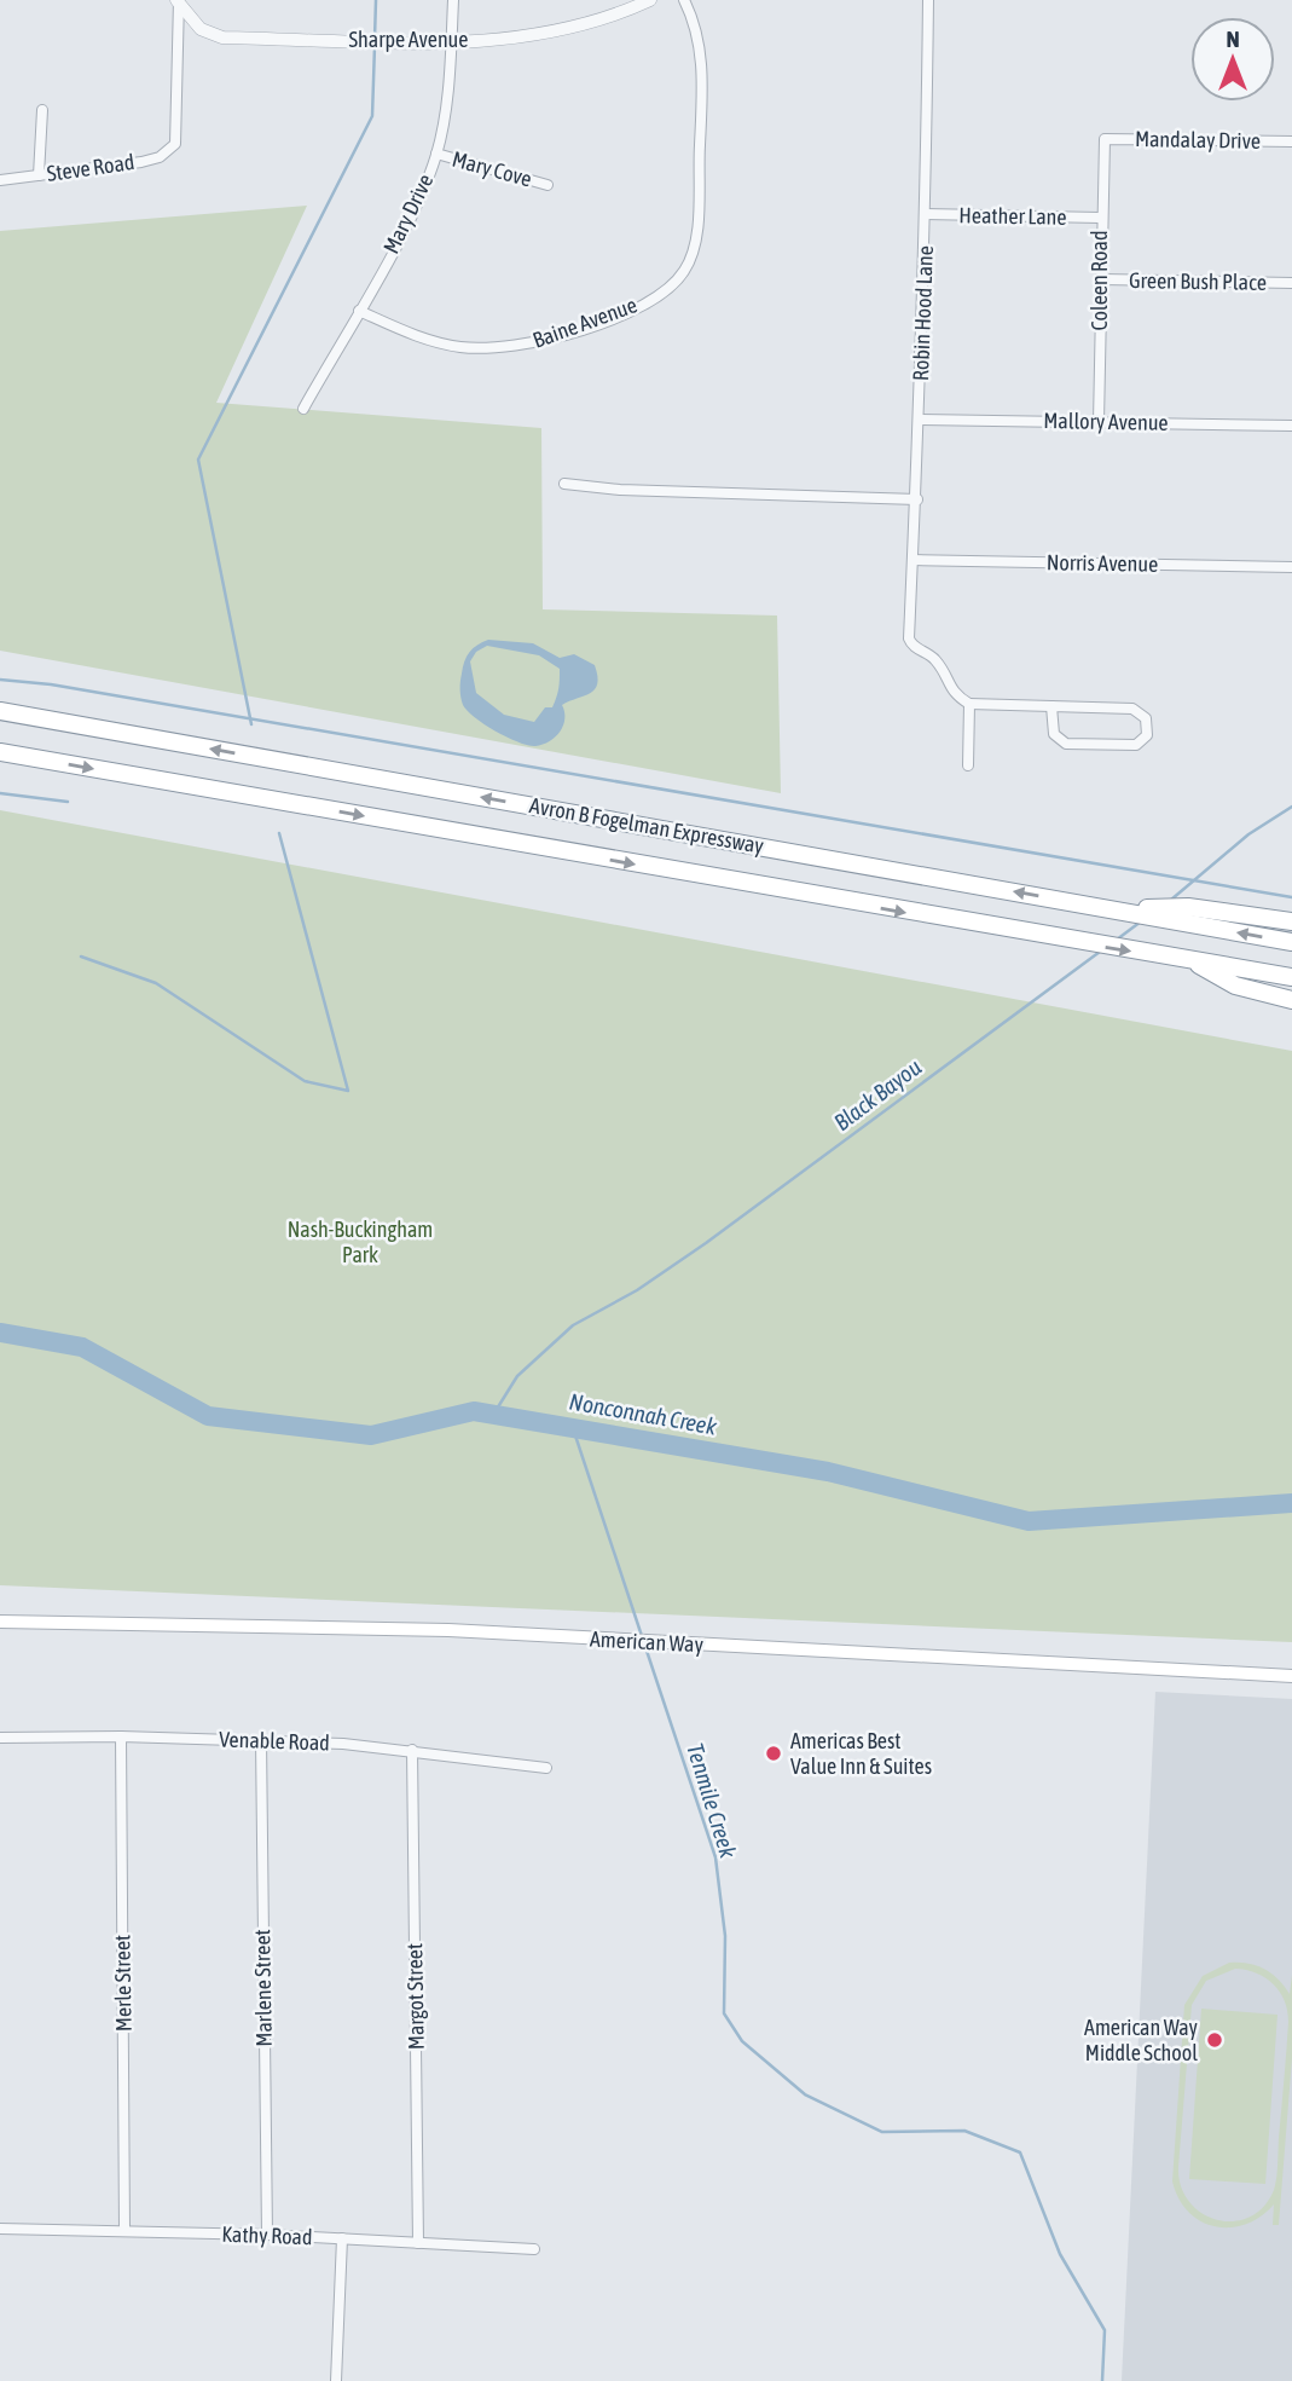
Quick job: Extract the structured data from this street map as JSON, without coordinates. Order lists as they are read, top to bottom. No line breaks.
{"streets":{"highway":["Avron B Fogelman Expressway"],"main road":["American Way"],"street":["Sharpe Avenue","Mandalay Drive","Steve Road","Mary Cove","Mary Drive","Heather Lane","Coleen Road","Green Bush Place","Robin Hood Lane","Baine Avenue","Mallory Avenue","Norris Avenue","Venable Road","Merle Street","Marlene Street","Margot Street","Kathy Road"]},"crossings":[["Sharpe Avenue","Steve Road"],["Sharpe Avenue","Mary Drive"],["Mandalay Drive","Coleen Road"],["Mary Cove","Mary Drive"],["Mary Drive","Baine Avenue"],["Heather Lane","Coleen Road"],["Heather Lane","Robin Hood Lane"],["Coleen Road","Green Bush Place"],["Coleen Road","Mallory Avenue"],["Robin Hood Lane","Mallory Avenue"],["Robin Hood Lane","Norris Avenue"],["Venable Road","Merle Street"],["Venable Road","Marlene Street"],["Venable Road","Margot Street"],["Merle Street","Kathy Road"],["Marlene Street","Kathy Road"],["Margot Street","Kathy Road"]],"water":["Black Bayou","Nonconnah Creek","Tenmile Creek"],"parks":["Nash-Buckingham Park"],"places":["Americas Best Value Inn & Suites","American Way Middle School"],"north":"top"}
